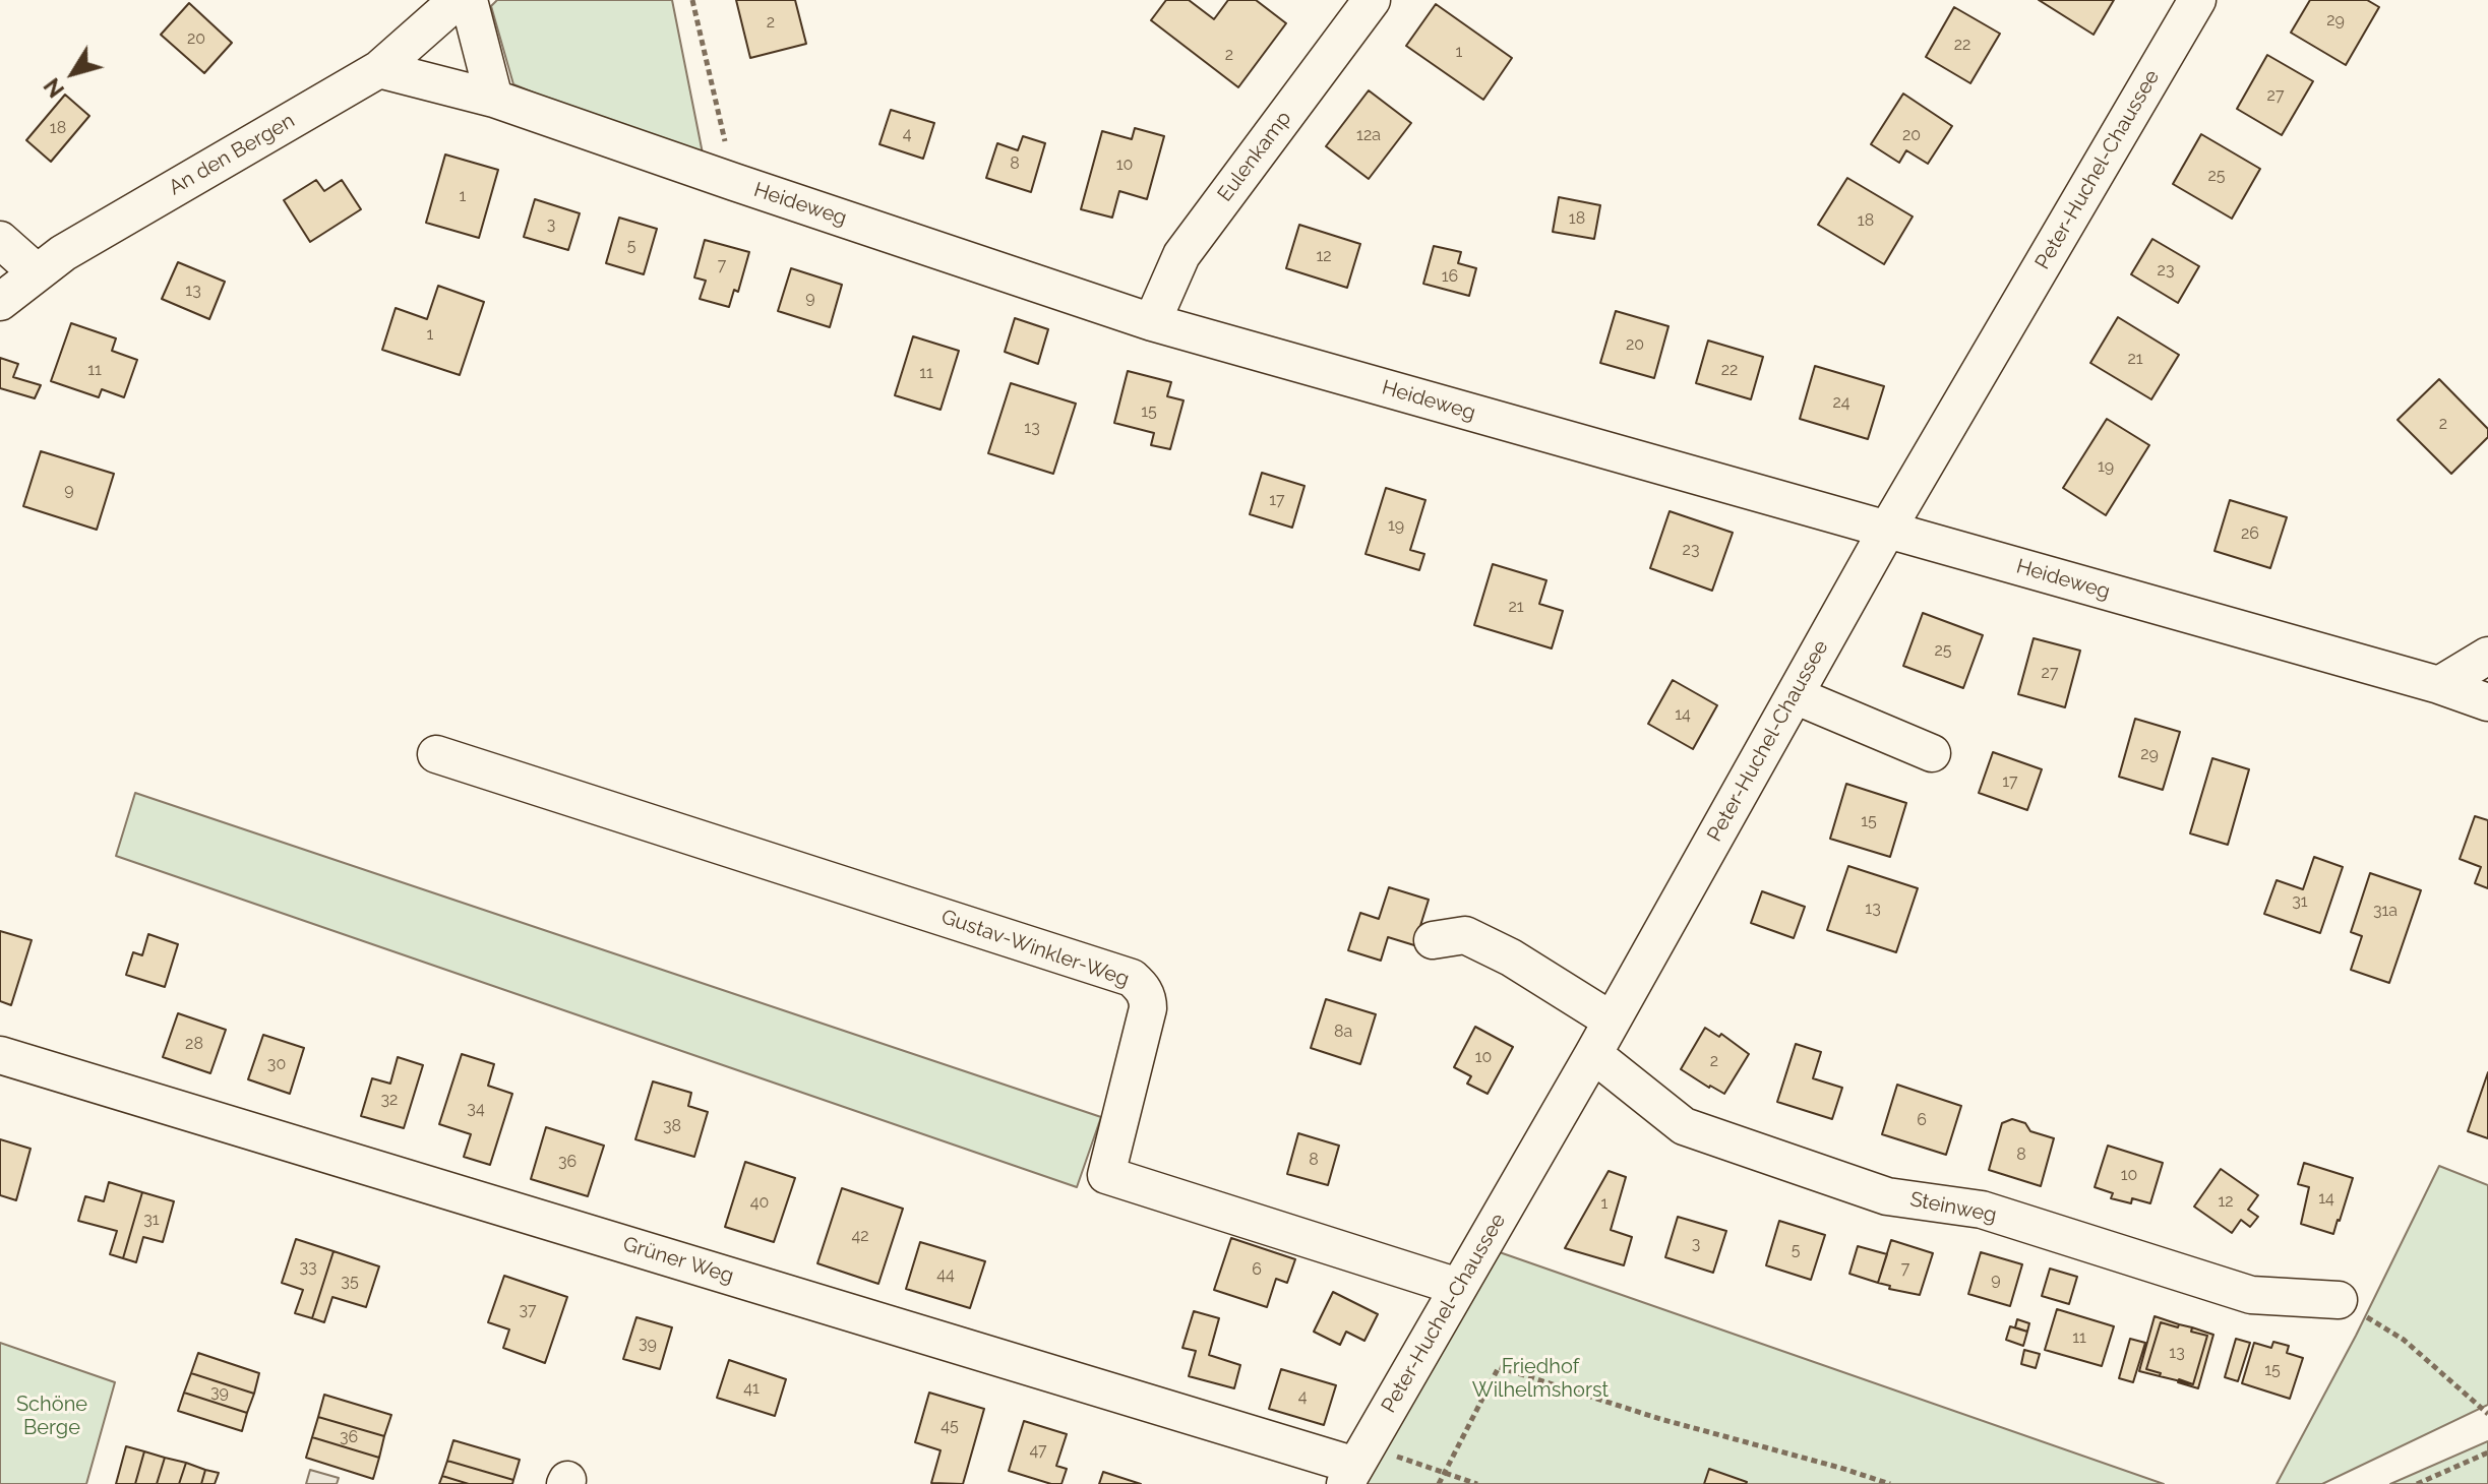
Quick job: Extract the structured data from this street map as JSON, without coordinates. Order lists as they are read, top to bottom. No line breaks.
{"streets":{"street":["An den Bergen","Eulenkamp","Peter-Huchel-Chaussee","Heideweg","Gustav-Winkler-Weg","Steinweg","Grüner Weg"]},"crossings":[["An den Bergen","Heideweg"],["Eulenkamp","Heideweg"],["Peter-Huchel-Chaussee","Heideweg"],["Peter-Huchel-Chaussee","Gustav-Winkler-Weg"],["Peter-Huchel-Chaussee","Steinweg"],["Peter-Huchel-Chaussee","Grüner Weg"]],"parks":["Friedhof Wilhelmshorst","Schöne Berge"],"house_numbers":["29","2","20","22","1","2","27","18","4","12a","20","8","10","25","1","18","18","3","5","12","7","23","16","13","9","1","20","21","11","22","11","24","15","2","13","19","9","17","19","26","23","21","25","27","14","29","17","15","31","13","31a","8a","28","10","2","30","32","34","6","38","8","8","36","10","14","12","40","1","31","42","3","5","33","7","6","44","9","35","37","11","39","13","15","41","39","4","45","36","47"],"north":"bottom left"}
